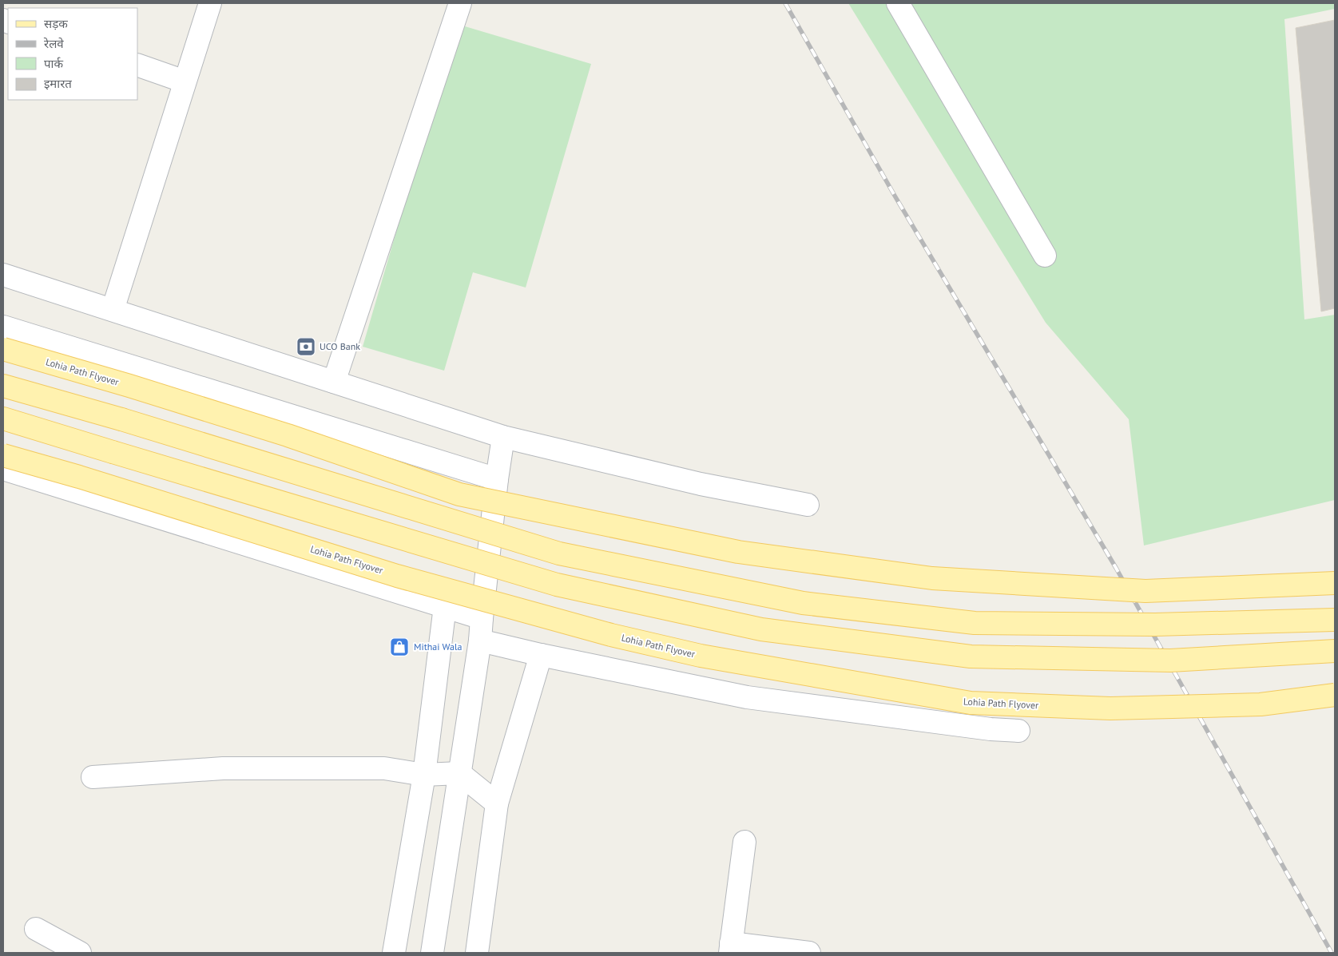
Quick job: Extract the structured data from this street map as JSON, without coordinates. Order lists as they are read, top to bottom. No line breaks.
{"streets":{"main road":["Lohia Path Flyover"]},"places":{"bank":["UCO Bank"],"shop":["Mithai Wala"]},"legend":["सड़क","रेलवे","पार्क","इमारत"]}
